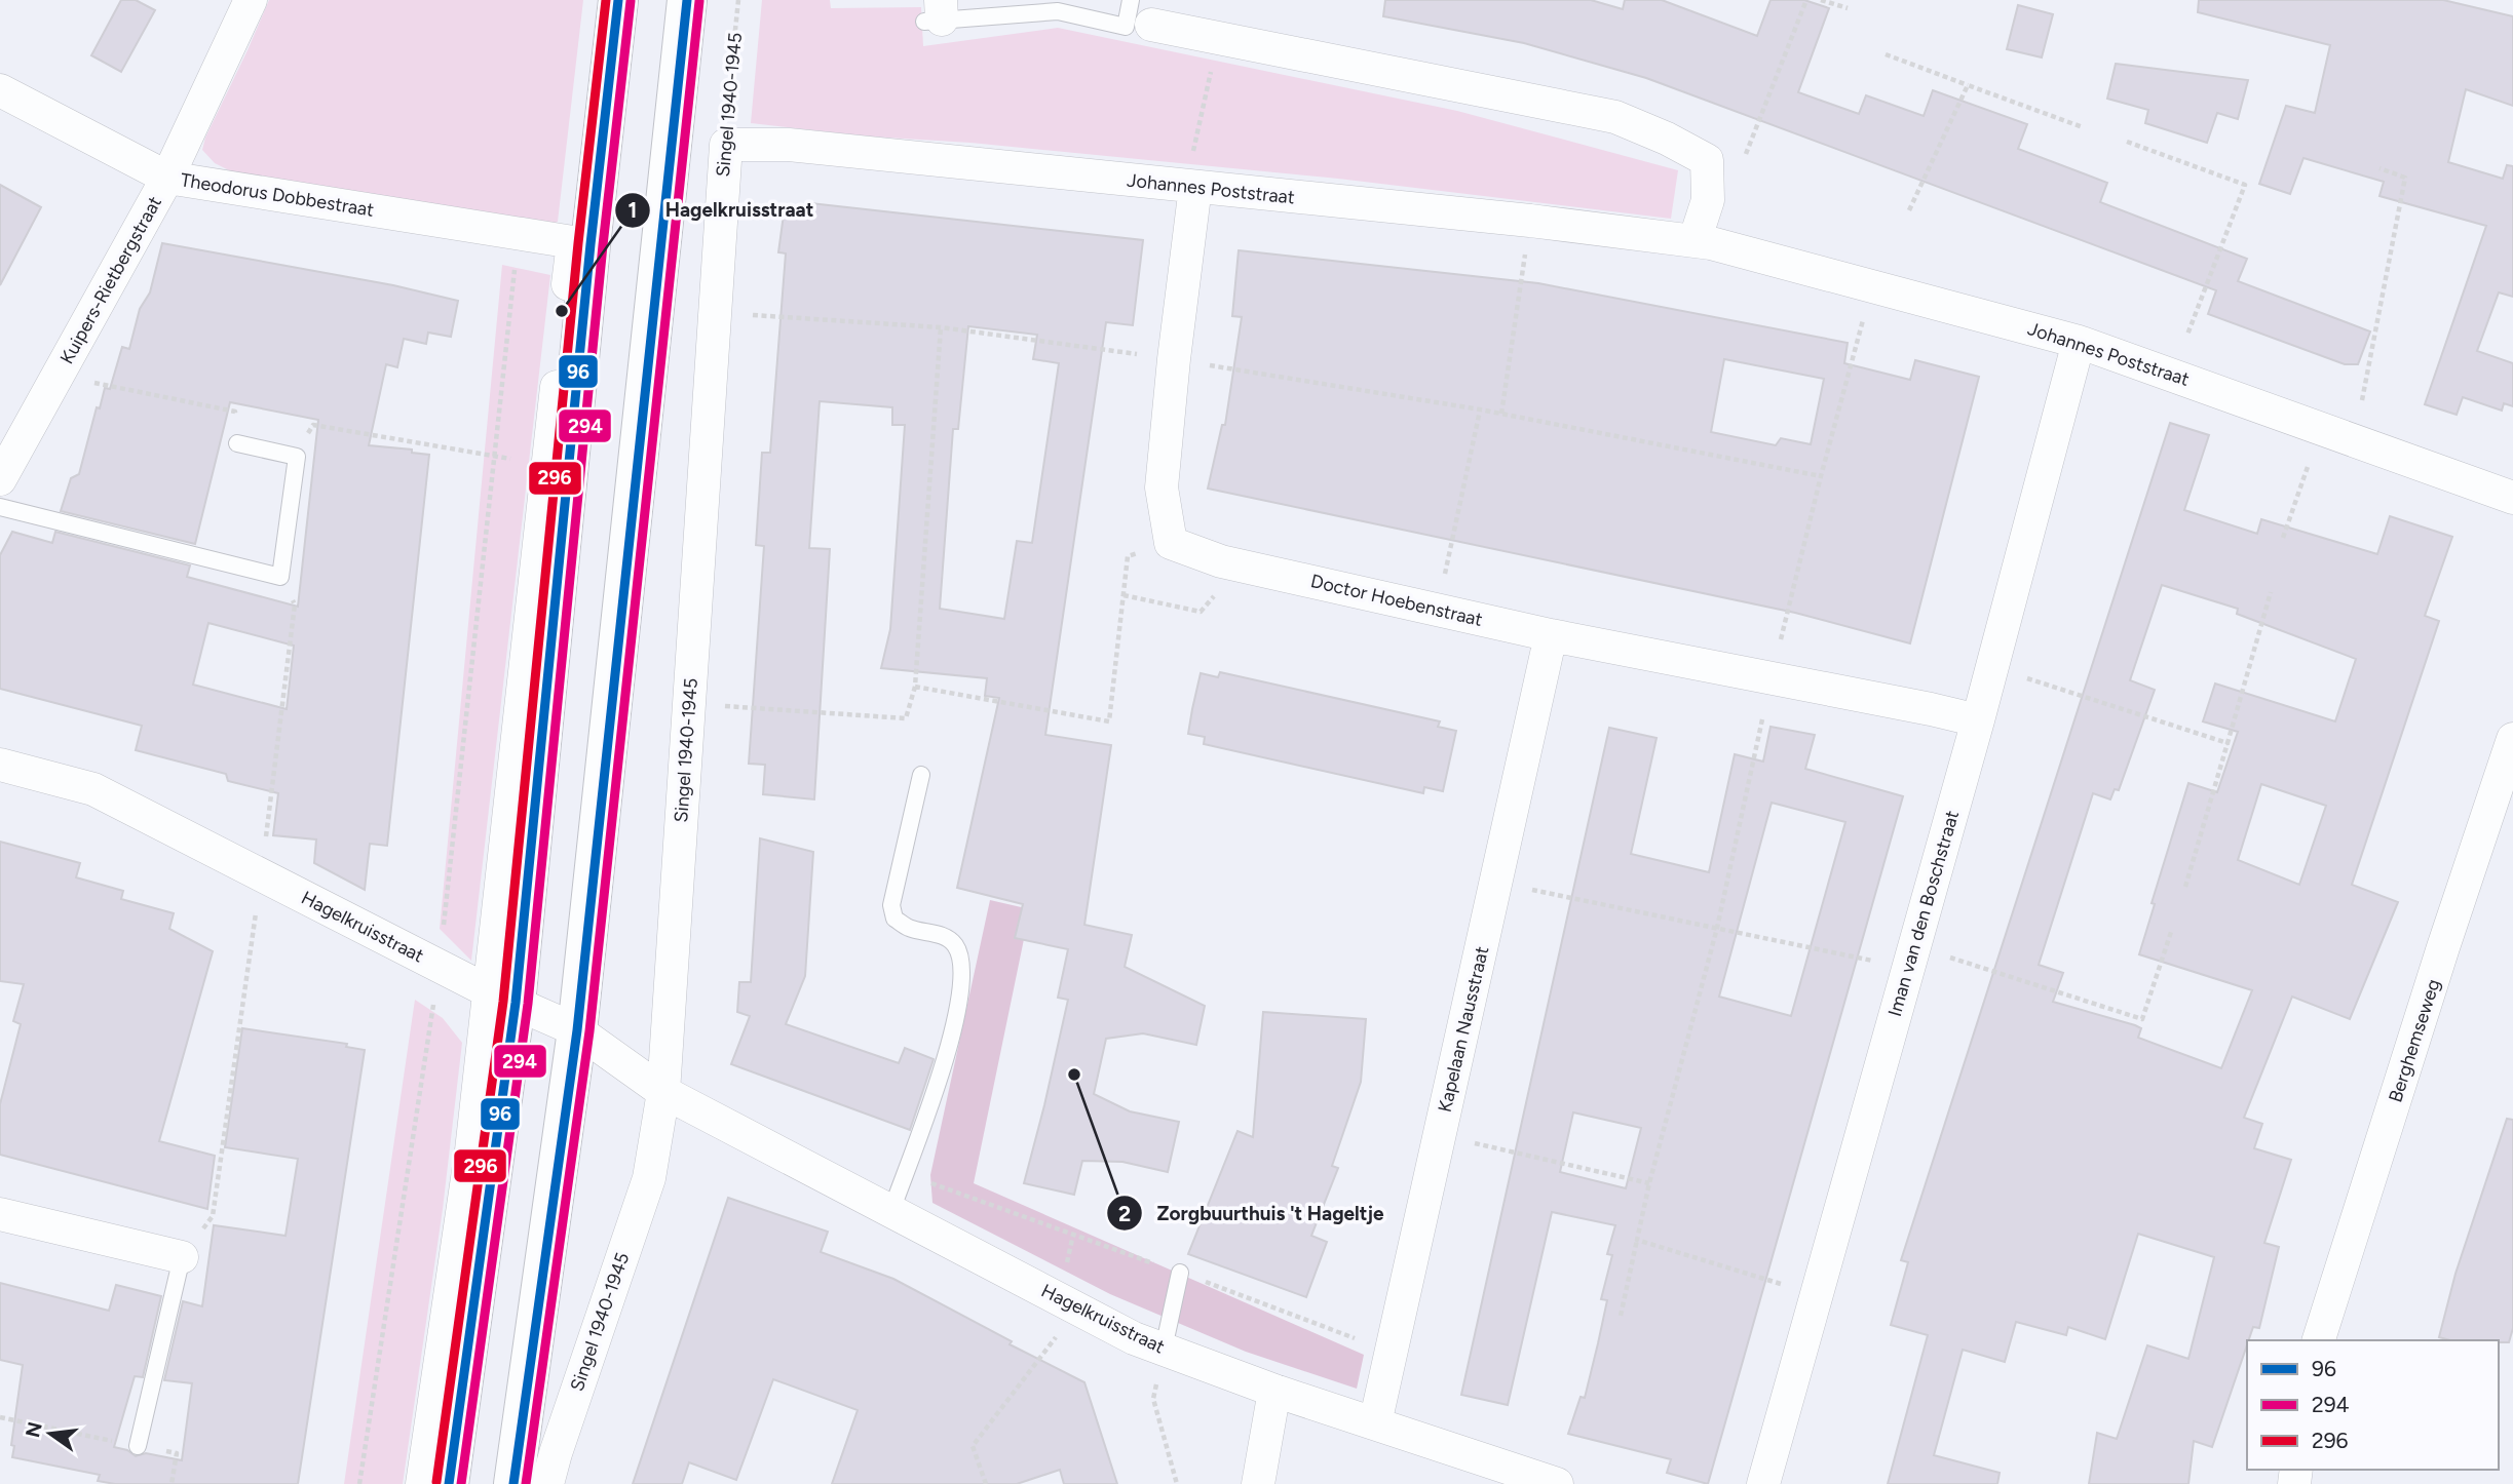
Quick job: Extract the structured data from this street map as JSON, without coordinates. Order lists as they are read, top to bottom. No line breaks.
{"streets":{"street":["Singel 1940-1945","Johannes Poststraat","Theodorus Dobbestraat","Kuipers-Rietbergstraat","Doctor Hoebenstraat","Iman van den Boschstraat","Hagelkruisstraat","Kapelaan Nausstraat","Berghemseweg"]},"crossings":[["Singel 1940-1945","Johannes Poststraat"],["Singel 1940-1945","Hagelkruisstraat"],["Johannes Poststraat","Iman van den Boschstraat"],["Theodorus Dobbestraat","Kuipers-Rietbergstraat"],["Doctor Hoebenstraat","Iman van den Boschstraat"],["Doctor Hoebenstraat","Kapelaan Nausstraat"],["Hagelkruisstraat","Kapelaan Nausstraat"]],"places":["Hagelkruisstraat","Zorgbuurthuis 't Hageltje"],"lines":["transit line 96","transit line 296","transit line 294"],"legend":["96","294","296"],"north":"left"}
